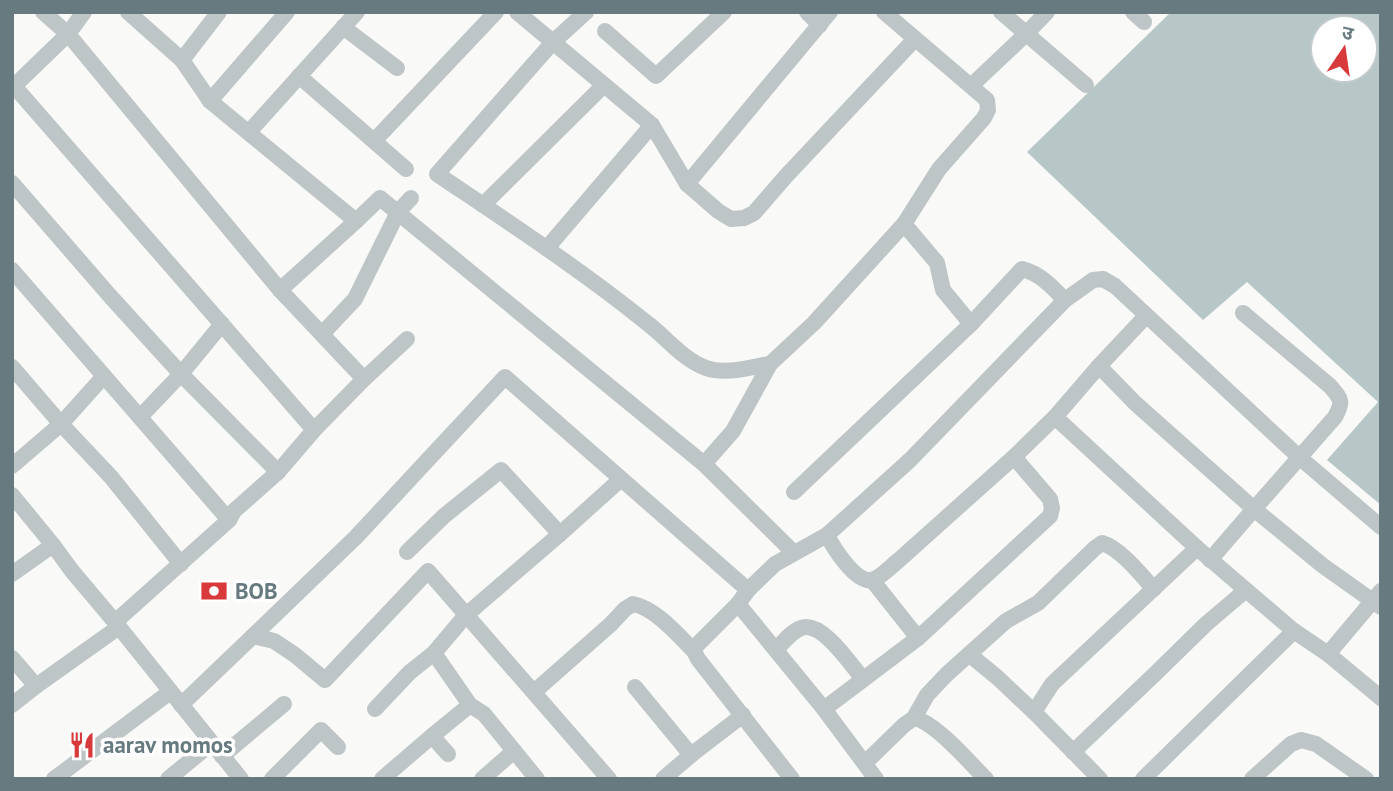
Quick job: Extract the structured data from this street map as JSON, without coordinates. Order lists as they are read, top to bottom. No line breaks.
{"places":{"bank":["BOB"],"restaurant":["aarav momos"]},"north":"top"}
